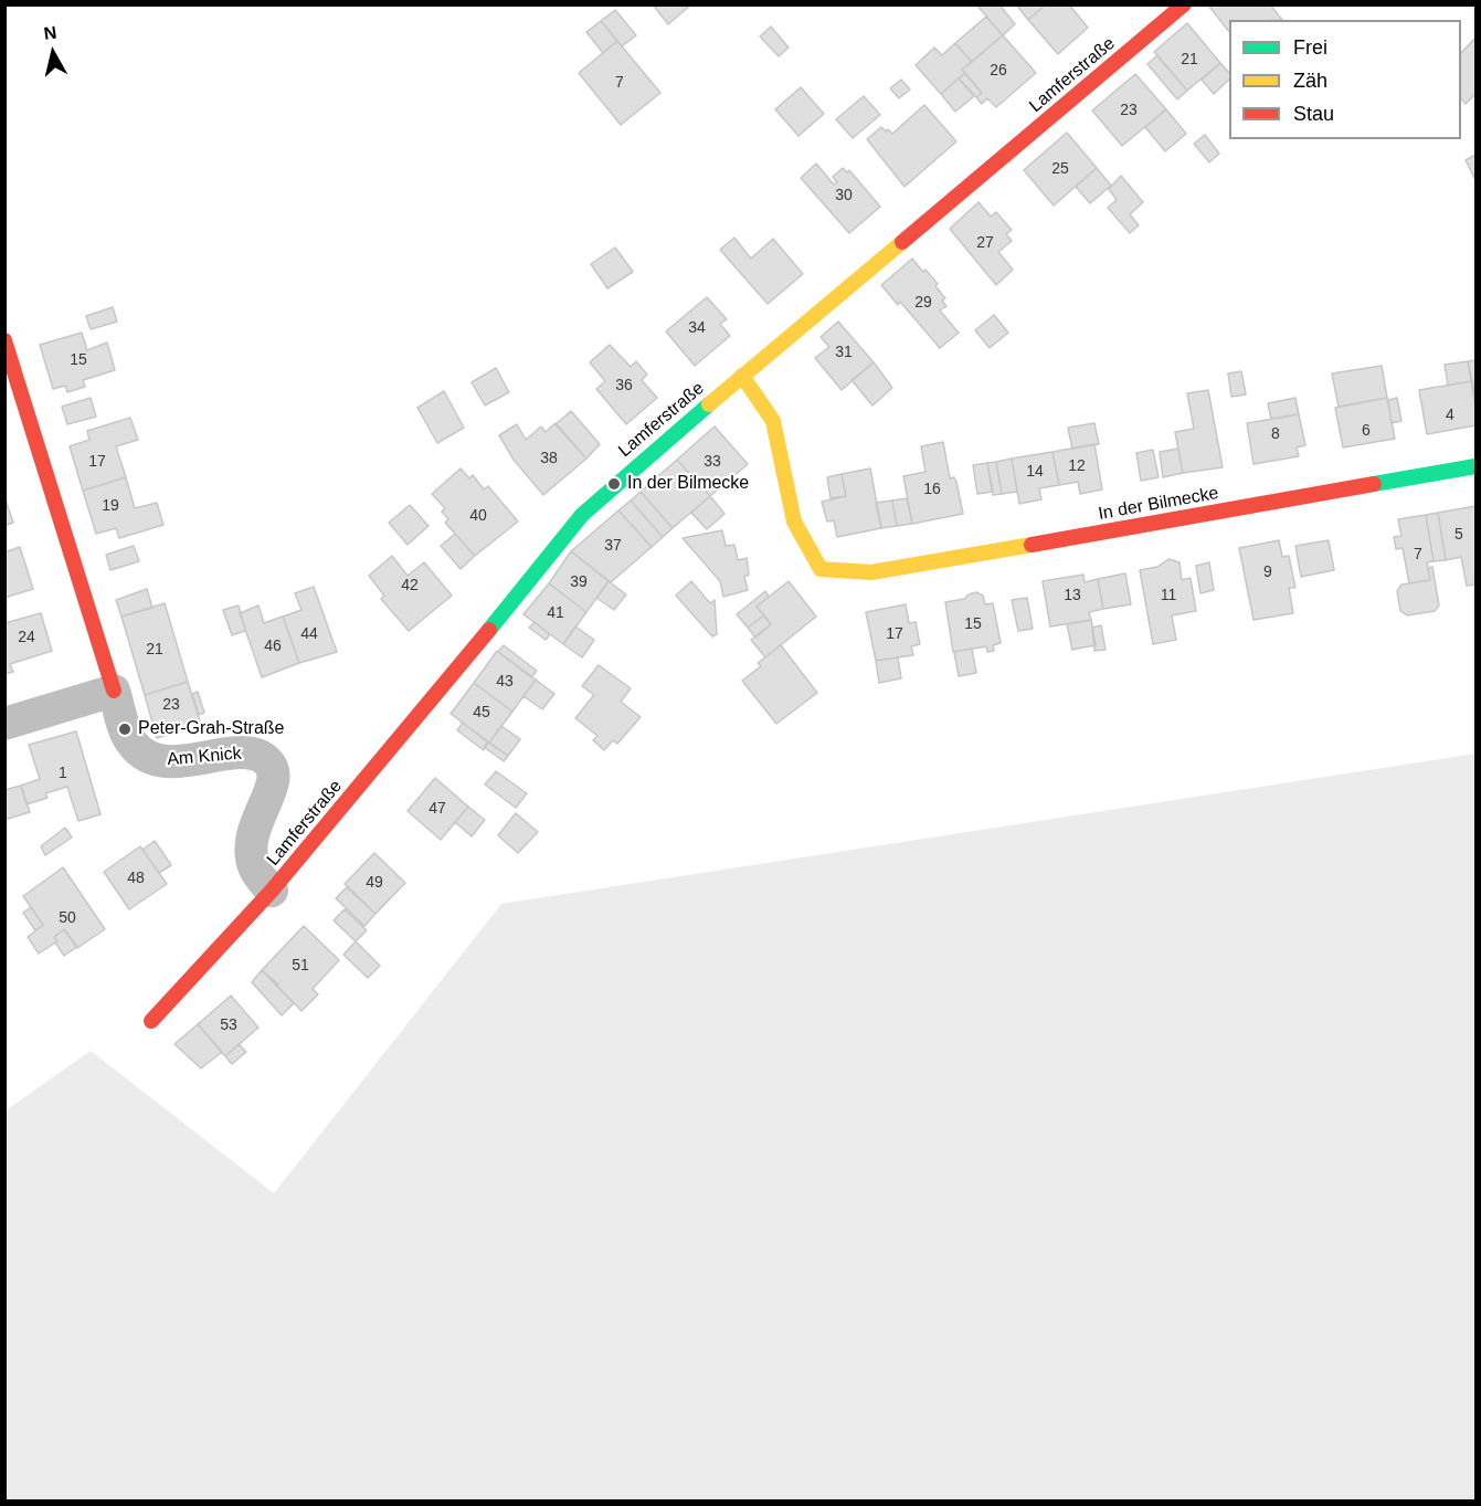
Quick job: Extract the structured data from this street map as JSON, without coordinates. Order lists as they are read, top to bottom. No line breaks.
{"streets":{"street":["Lamferstraße","In der Bilmecke","Am Knick"]},"crossings":[["Lamferstraße","In der Bilmecke"],["Lamferstraße","Am Knick"]],"places":["In der Bilmecke","Peter-Grah-Straße"],"house_numbers":["21","26","7","23","25","30","27","29","34","31","15","36","4","6","8","38","17","33","12","14","16","19","40","5","37","7","9","39","42","13","11","41","15","44","17","24","46","21","43","23","45","1","47","48","49","50","51","53"],"legend":["Frei","Zäh","Stau"],"north":"top"}
